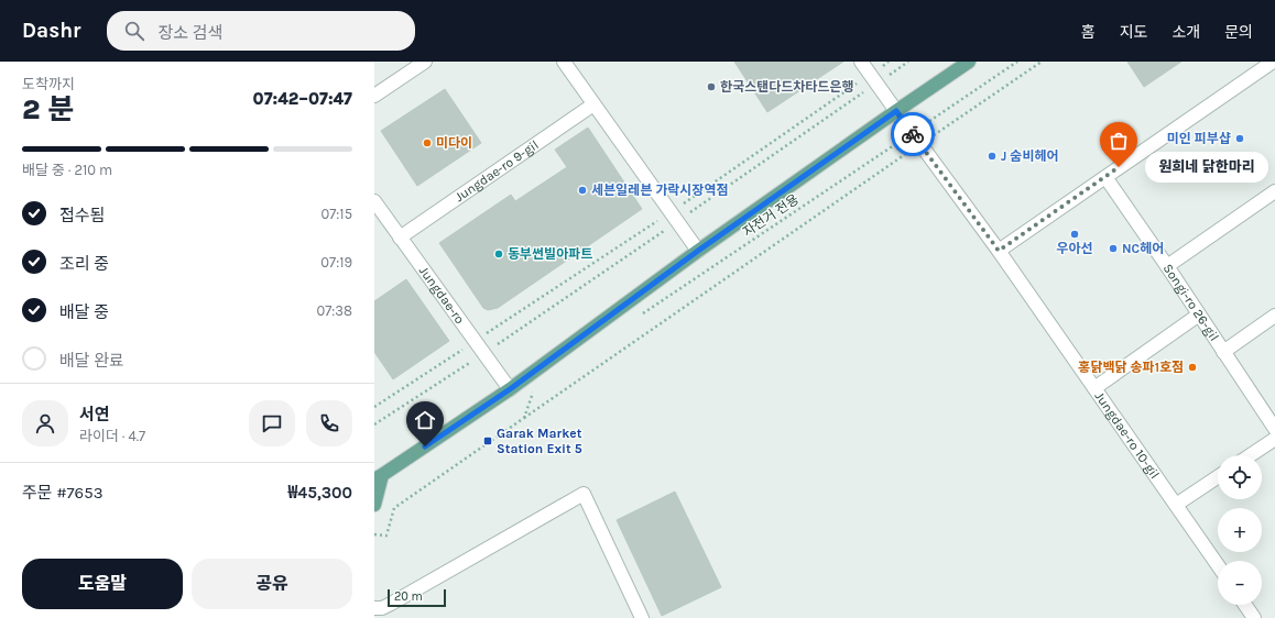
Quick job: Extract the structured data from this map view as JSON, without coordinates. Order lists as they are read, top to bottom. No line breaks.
{"streets":{"street":["Jungdae-ro 9-gil","Jungdae-ro","Songi-ro 26-gil","Jungdae-ro 10-gil"],"path":["자전거 전용"]},"crossings":[["Jungdae-ro 9-gil","Jungdae-ro"],["자전거 전용","Jungdae-ro 10-gil"]],"places":{"other":["한국스탠다드차타드은행","미인 피부샵","미다이","J 숨비헤어","원희네 닭한마리","세븐일레븐 가락시장역점","우아선","NC헤어","동부썬빌아파트","홍닭백닭 송파1호점"],"transit":["Garak Market Station Exit 5"]},"scale_bar":"20 m","page":{"header":"Dashr","search":"장소 검색","nav":["홈","지도","소개","문의"],"heading":["2 분","도착까지","07:42–07:47"],"panel":["서연","라이더 · 4.7","주문 #7653","₩45,300"],"bar":"배달 중 · 210 m","bubble":"원희네 닭한마리","list":[["접수됨","07:15"],["조리 중","07:19"],["배달 중","07:38"],"배달 완료"],"map_buttons":["+","−"],"buttons":["도움말","공유"],"scale":"20 m"}}
